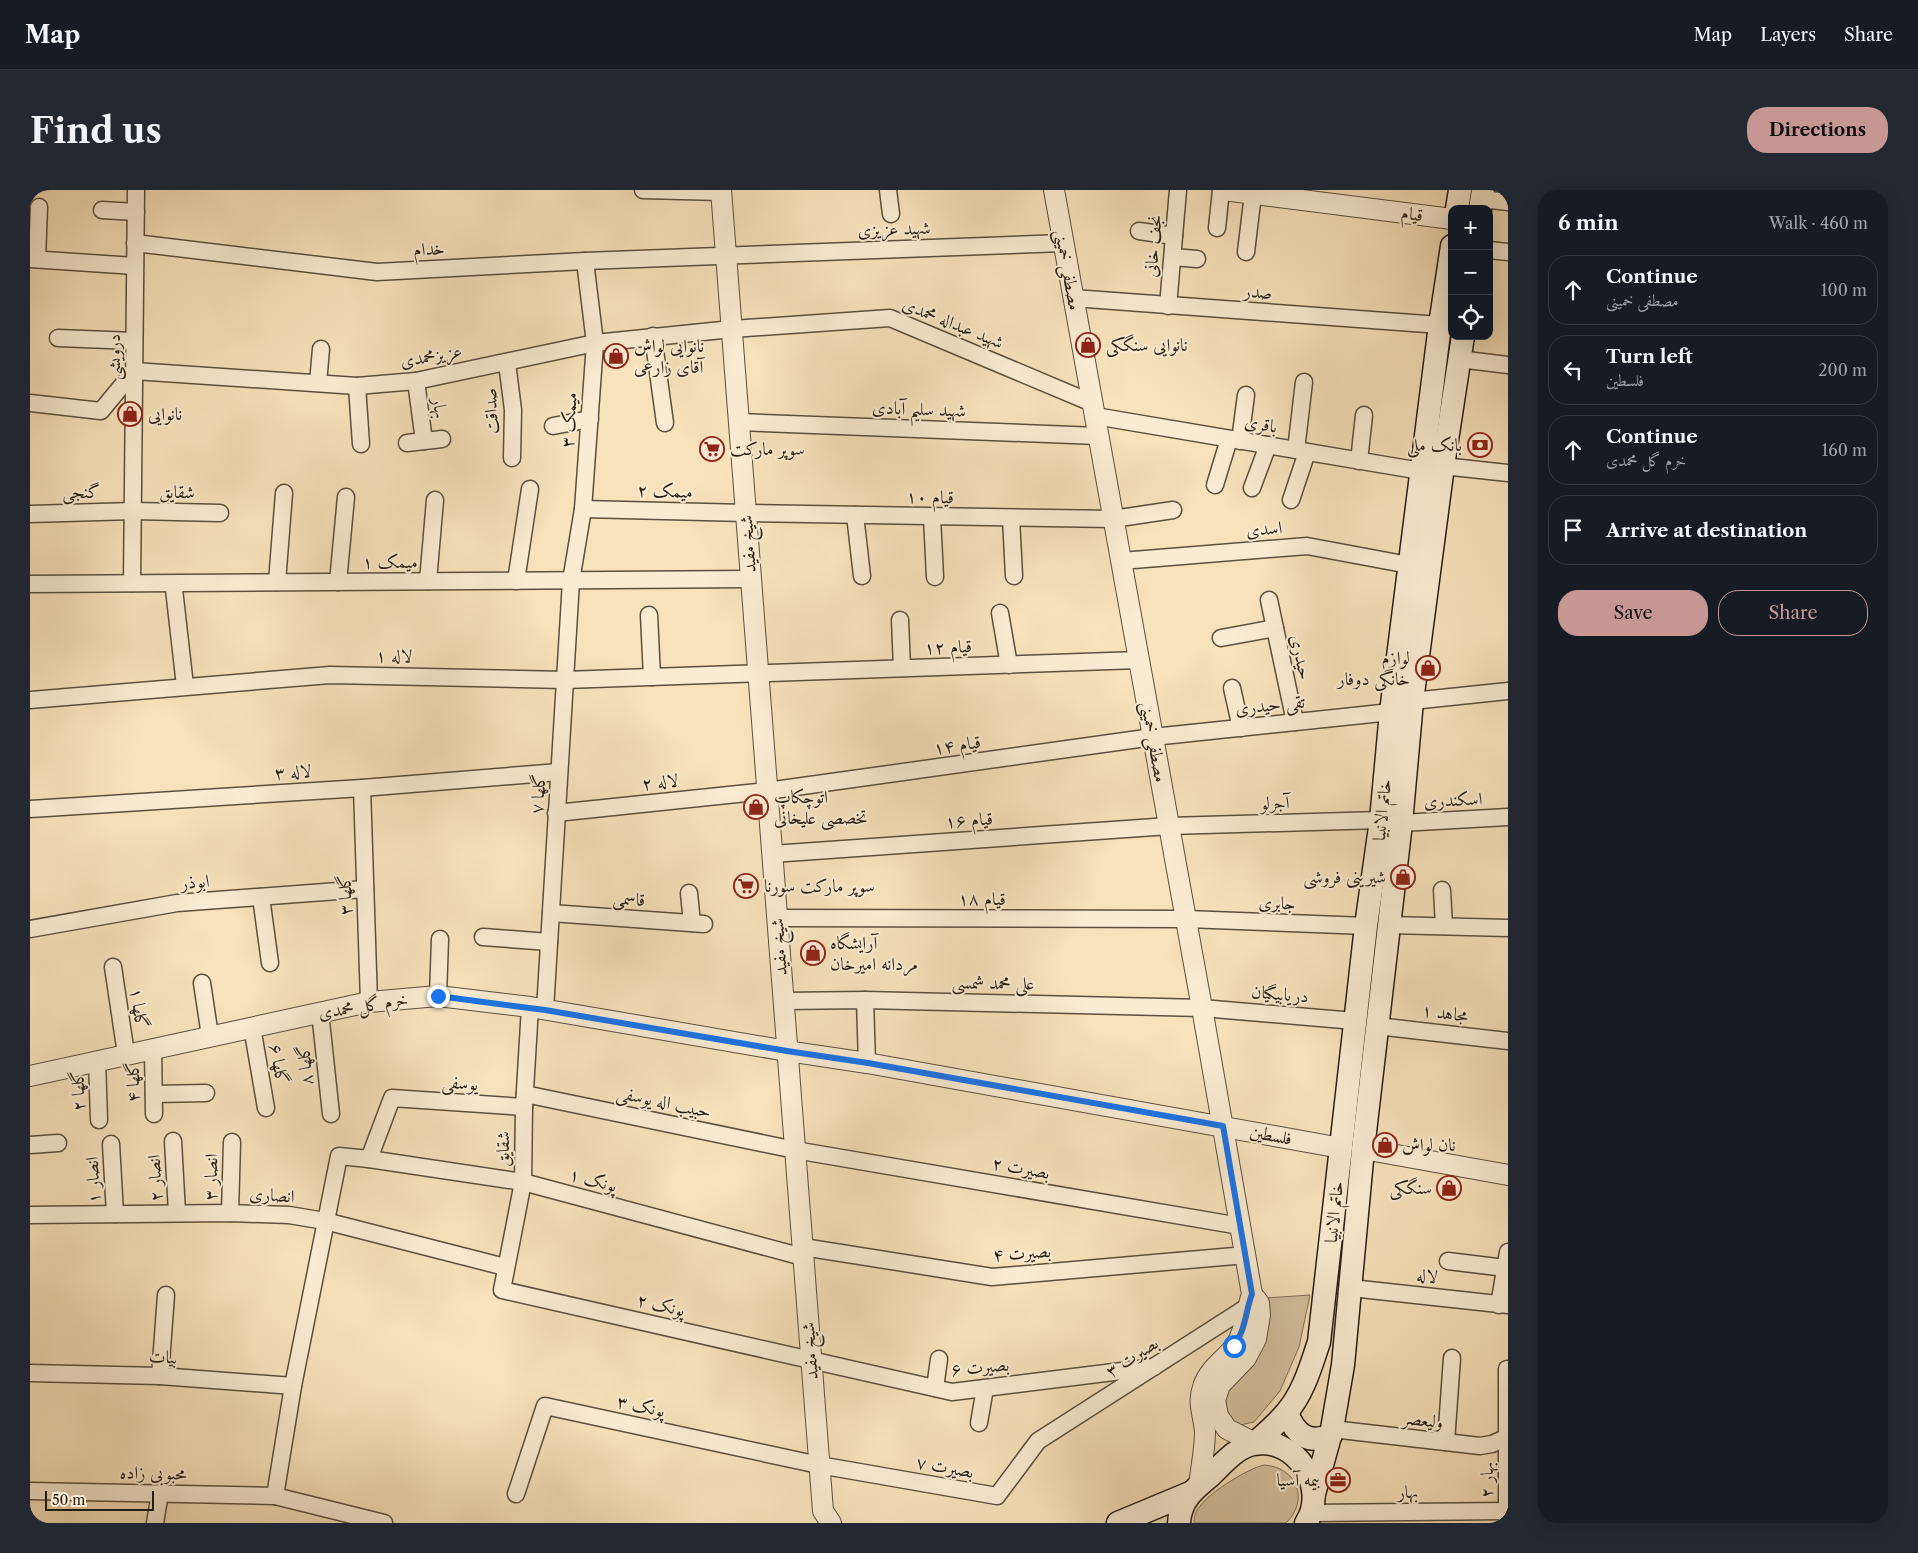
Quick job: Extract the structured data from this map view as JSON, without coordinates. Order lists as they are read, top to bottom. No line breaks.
{"streets":{"main road":["خاتم الانبیا"],"street":["قیام","شهید عزیزی","نجف خانی","خدام","مصطفی خمینی","صدر","شهید عبداله محمدی","عزیزمحمدی","درویشی","بهار","شهید سلیم آبادی","صداقت","میمک ۳","باقری","میمک ۲","گنجی","شقایق","قیام ۱۰","اسدی","شیخ مفید","میمک ۱","قیام ۱۲","لاله ۱","حیدری","تقی حیدری","قیام ۱۴","لاله ۳","لاله ۲","گلها ۷","اسکندری","آجرلو","قیام ۱۶","ابوذر","گلها ۳","قاسمی","قیام ۱۸","جابری","علی محمد شمسی","دریابیگیان","خرم گل محمدی","گلها ۱","مجاهد ۱","گلها ۶","گلها ۸","گلها ۴","یوسفی","گلها ۲","حبیب اله یوسفی","فلسطین","بصیرت ۲","انصار ۳","انصار ۲","انصار ۱","پونک ۱","انصاری","بصیرت ۴","لاله","پونک ۲","بیات","بصیرت ۳","بصیرت ۶","پونک ۳","ولیعصر","بصیرت ۷","محبوبی زاده","بهار ۲"]},"crossings":[["شهید عزیزی","خدام"],["شهید عزیزی","مصطفی خمینی"],["شهید عزیزی","شیخ مفید"],["نجف خانی","صدر"],["خدام","درویشی"],["خدام","میمک ۳"],["خدام","شیخ مفید"],["مصطفی خمینی","صدر"],["مصطفی خمینی","شهید عبداله محمدی"],["مصطفی خمینی","شهید سلیم آبادی"],["مصطفی خمینی","باقری"],["مصطفی خمینی","قیام ۱۰"],["مصطفی خمینی","اسدی"],["مصطفی خمینی","قیام ۱۲"],["مصطفی خمینی","تقی حیدری"],["مصطفی خمینی","قیام ۱۴"],["مصطفی خمینی","آجرلو"],["مصطفی خمینی","خاتم الانبیا"],["مصطفی خمینی","قیام ۱۶"],["مصطفی خمینی","قیام ۱۸"],["مصطفی خمینی","جابری"],["مصطفی خمینی","علی محمد شمسی"],["مصطفی خمینی","دریابیگیان"],["مصطفی خمینی","فلسطین"],["مصطفی خمینی","بصیرت ۲"],["مصطفی خمینی","بصیرت ۴"],["مصطفی خمینی","بصیرت ۳"],["صدر","خاتم الانبیا"],["شهید عبداله محمدی","عزیزمحمدی"],["شهید عبداله محمدی","باقری"],["شهید عبداله محمدی","شیخ مفید"],["عزیزمحمدی","درویشی"],["عزیزمحمدی","بهار"],["عزیزمحمدی","صداقت"],["عزیزمحمدی","میمک ۳"],["عزیزمحمدی","شیخ مفید"],["درویشی","گنجی"],["درویشی","شقایق"],["درویشی","میمک ۱"],["بهار","خاتم الانبیا"],["بهار","بهار ۲"],["شهید سلیم آبادی","شیخ مفید"],["میمک ۳","میمک ۲"],["میمک ۳","میمک ۱"],["میمک ۳","گلها ۷"],["باقری","خاتم الانبیا"],["میمک ۲","قیام ۱۰"],["میمک ۲","شیخ مفید"],["گنجی","شقایق"],["شقایق","گلها ۷"],["شقایق","خرم گل محمدی"],["شقایق","یوسفی"],["شقایق","حبیب اله یوسفی"],["شقایق","پونک ۱"],["شقایق","انصاری"],["شقایق","پونک ۲"],["قیام ۱۰","شیخ مفید"],["اسدی","خاتم الانبیا"],["شیخ مفید","میمک ۱"],["شیخ مفید","قیام ۱۲"],["شیخ مفید","لاله ۱"],["شیخ مفید","قیام ۱۴"],["شیخ مفید","لاله ۲"],["شیخ مفید","قیام ۱۶"],["شیخ مفید","قیام ۱۸"],["شیخ مفید","علی محمد شمسی"],["شیخ مفید","خرم گل محمدی"],["شیخ مفید","حبیب اله یوسفی"],["شیخ مفید","فلسطین"],["شیخ مفید","بصیرت ۲"],["شیخ مفید","پونک ۱"],["شیخ مفید","بصیرت ۴"],["شیخ مفید","پونک ۲"],["شیخ مفید","بصیرت ۶"],["شیخ مفید","پونک ۳"],["شیخ مفید","بصیرت ۷"],["میمک ۱","گلها ۷"],["قیام ۱۲","لاله ۱"],["لاله ۱","گلها ۷"],["حیدری","تقی حیدری"],["تقی حیدری","قیام ۱۴"],["تقی حیدری","خاتم الانبیا"],["قیام ۱۴","لاله ۲"],["لاله ۳","گلها ۷"],["لاله ۳","گلها ۳"],["لاله ۲","گلها ۷"],["گلها ۷","قاسمی"],["گلها ۷","خرم گل محمدی"],["اسکندری","آجرلو"],["اسکندری","خاتم الانبیا"],["آجرلو","خاتم الانبیا"],["آجرلو","قیام ۱۶"],["خاتم الانبیا","جابری"],["خاتم الانبیا","دریابیگیان"],["خاتم الانبیا","مجاهد ۱"],["خاتم الانبیا","فلسطین"],["خاتم الانبیا","لاله"],["خاتم الانبیا","ولیعصر"],["ابوذر","گلها ۳"],["گلها ۳","خرم گل محمدی"],["قیام ۱۸","جابری"],["علی محمد شمسی","دریابیگیان"],["خرم گل محمدی","گلها ۱"],["خرم گل محمدی","گلها ۶"],["خرم گل محمدی","گلها ۸"],["خرم گل محمدی","گلها ۴"],["خرم گل محمدی","گلها ۲"],["خرم گل محمدی","فلسطین"],["یوسفی","حبیب اله یوسفی"],["یوسفی","پونک ۱"],["حبیب اله یوسفی","بصیرت ۲"],["انصار ۳","انصاری"],["انصار ۲","انصاری"],["انصار ۱","انصاری"],["پونک ۱","انصاری"],["پونک ۱","بصیرت ۴"],["پونک ۲","بصیرت ۶"],["بصیرت ۳","بصیرت ۶"],["بصیرت ۳","بصیرت ۷"],["پونک ۳","بصیرت ۷"],["ولیعصر","بهار ۲"]],"places":{"shop":["نانوایی سنگکی","نانوایی لواش آقای زارعی","نانوایی","لوازم خانگی دوفار","اتوچکاپ تخصصی علیخانی","شیرینی فروشی","آرایشگاه مردانه امیرخان","نان لواش","سنگکی"],"bank":["بانک ملی"],"supermarket":["سوپر مارکت","سوپر مارکت سورنا"],"office":["بیمه آسیا"]},"scale_bar":"50 m","page":{"header":"Map","nav":["Map","Layers","Share"],"buttons":["Directions",["Save","Share"]],"title":"Find us","heading":["6 min","Walk · 460 m"],"map_buttons":["+","−"],"list":[["Continue","مصطفی خمینی","100 m"],["Turn left","فلسطین","200 m"],["Continue","خرم گل محمدی","160 m"],"Arrive at destination"],"scale":"50 m"}}
